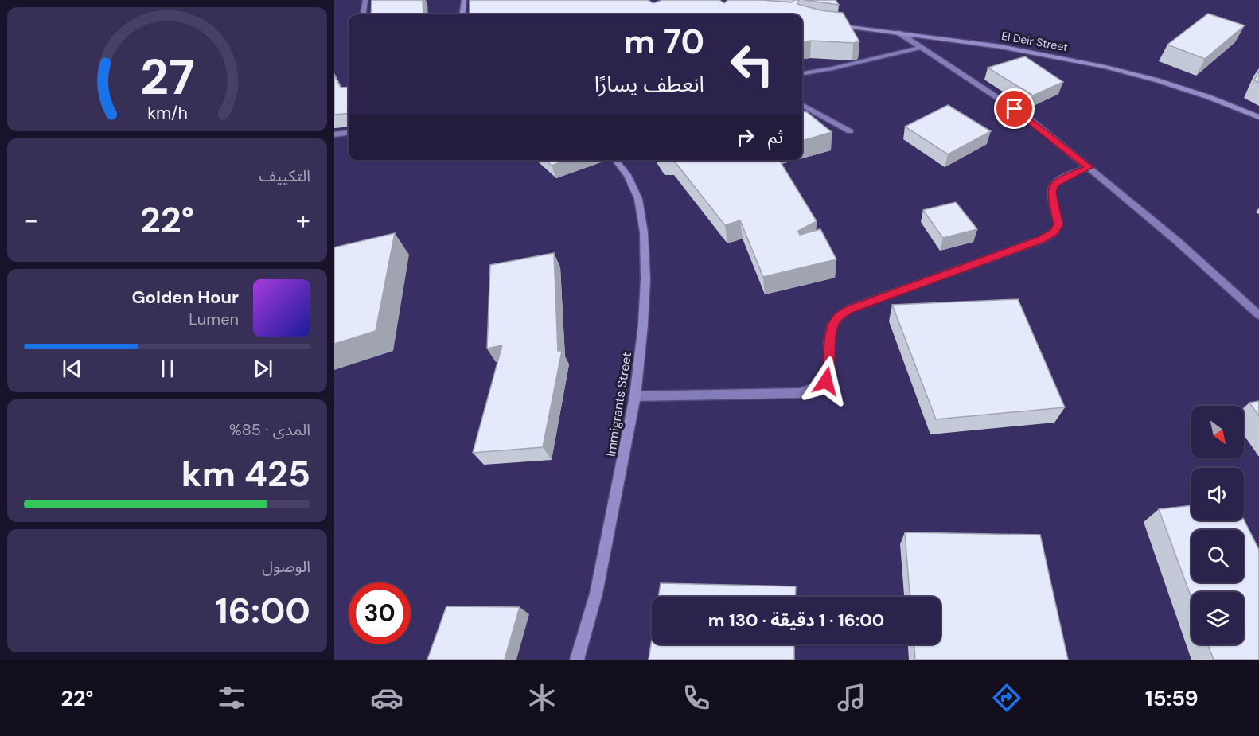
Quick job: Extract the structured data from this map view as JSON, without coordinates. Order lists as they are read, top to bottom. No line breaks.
{"streets":{"street":["El Deir Street","Immigrants Street"]},"north":"bottom right","page":{"turn":["70 m","انعطف يسارًا"],"then":"ثم","tile":["التكييف",["المدى · 85%","425 km"],["الوصول","16:00"]],"heat":["−","22°","+"],"song":["Golden Hour","Lumen"],"limit":"30","trip":"16:00 · 1 دقيقة · 130 m","tabs":["15:59","22°"],"gauge":["27","km/h"]}}
